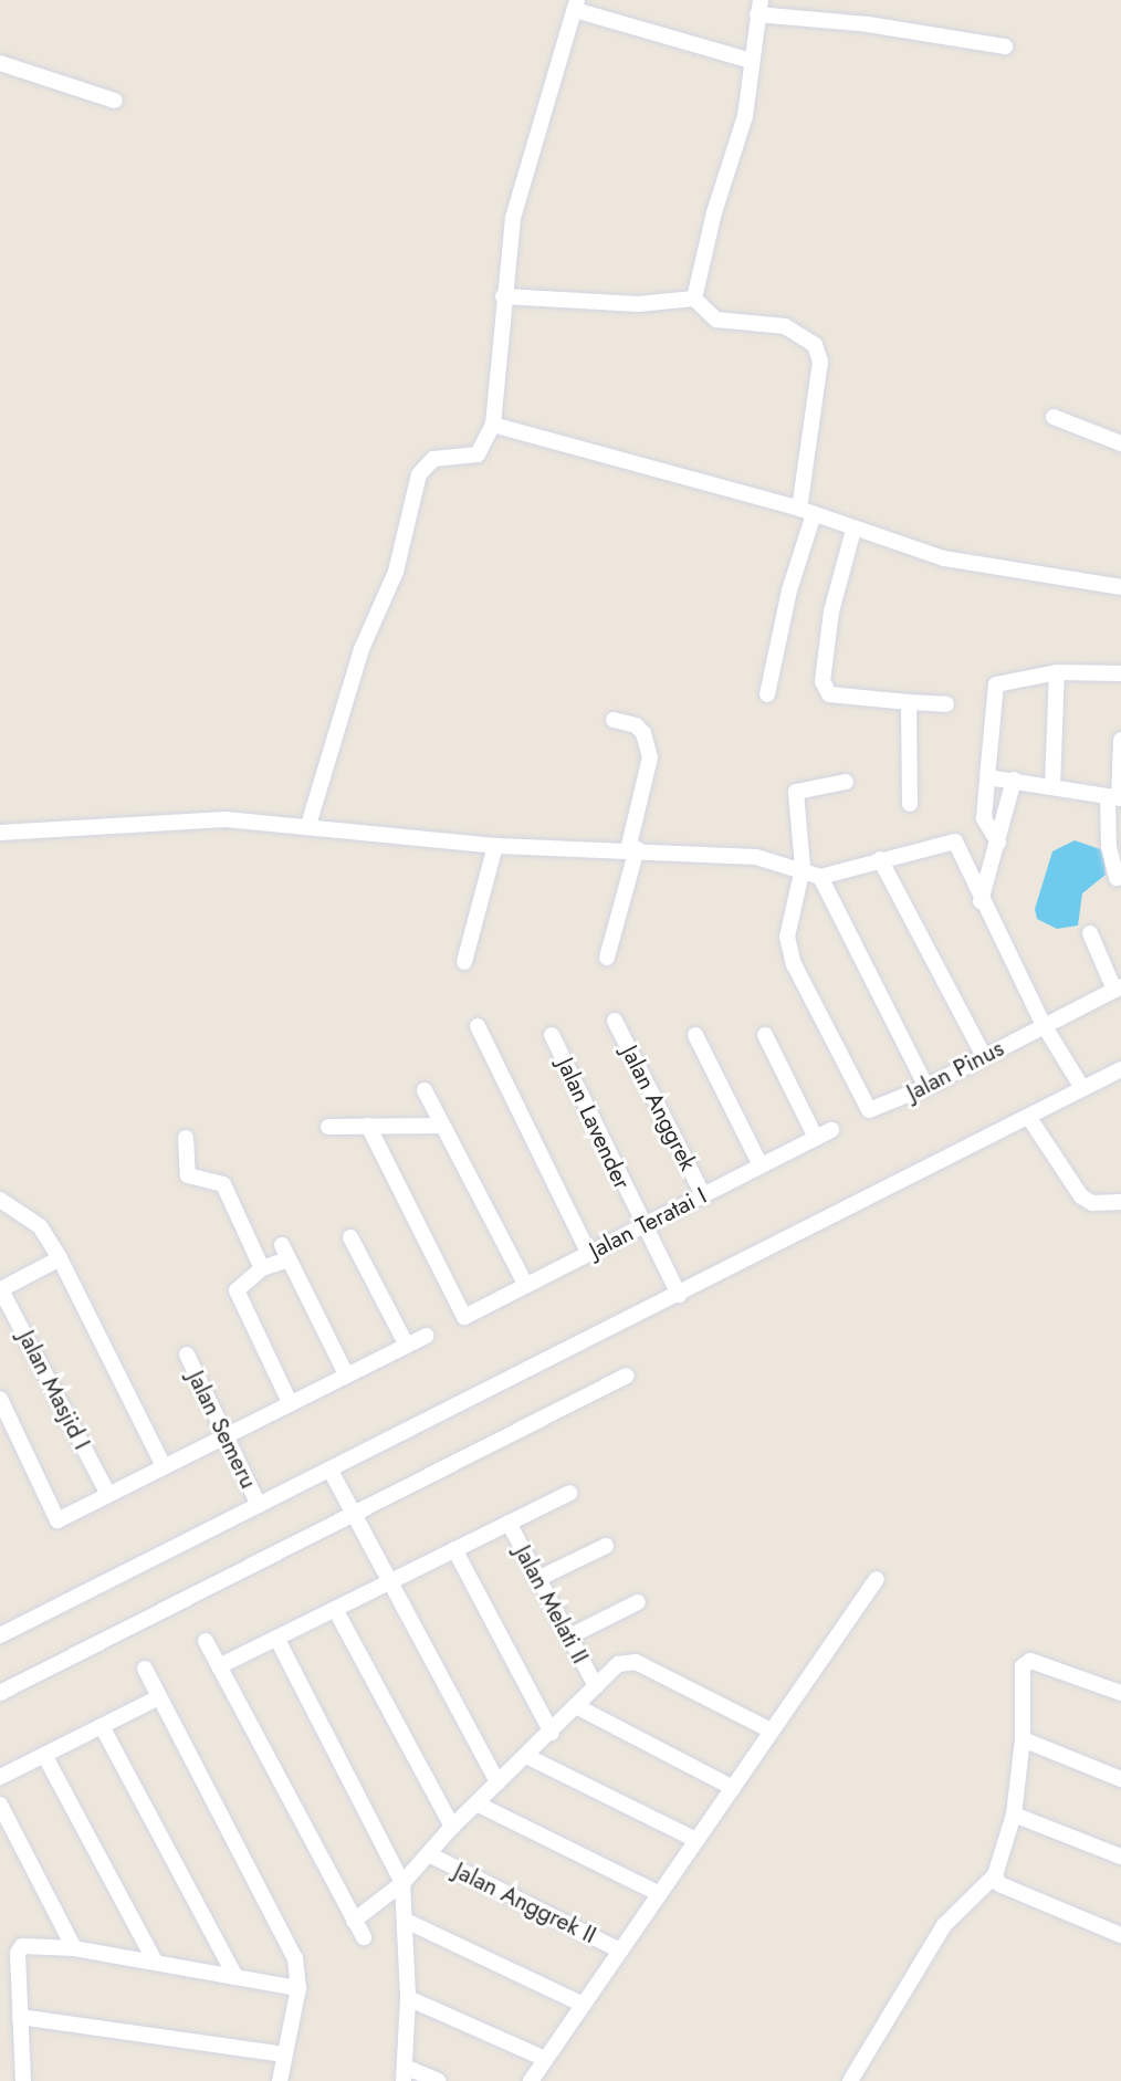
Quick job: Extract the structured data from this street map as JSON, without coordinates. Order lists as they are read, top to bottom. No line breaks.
{"streets":{"street":["Jalan Pinus","Jalan Anggrek","Jalan Lavender","Jalan Teratai I","Jalan Masjid I","Jalan Semeru","Jalan Melati II","Jalan Anggrek II"]},"crossings":[["Jalan Anggrek","Jalan Teratai I"],["Jalan Lavender","Jalan Teratai I"]]}
